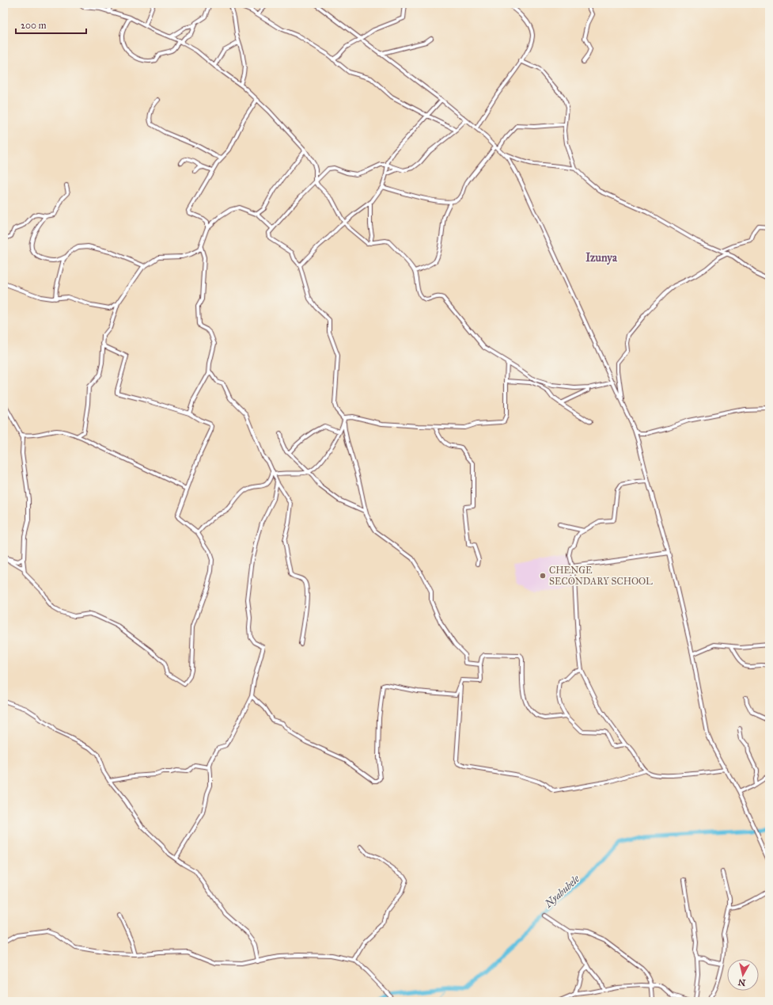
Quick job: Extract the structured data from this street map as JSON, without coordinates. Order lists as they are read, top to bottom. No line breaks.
{"districts":["Izunya"],"water":["Nyabubele"],"places":["CHENGE SECONDARY SCHOOL"],"scale_bar":"200 m","north":"bottom"}
